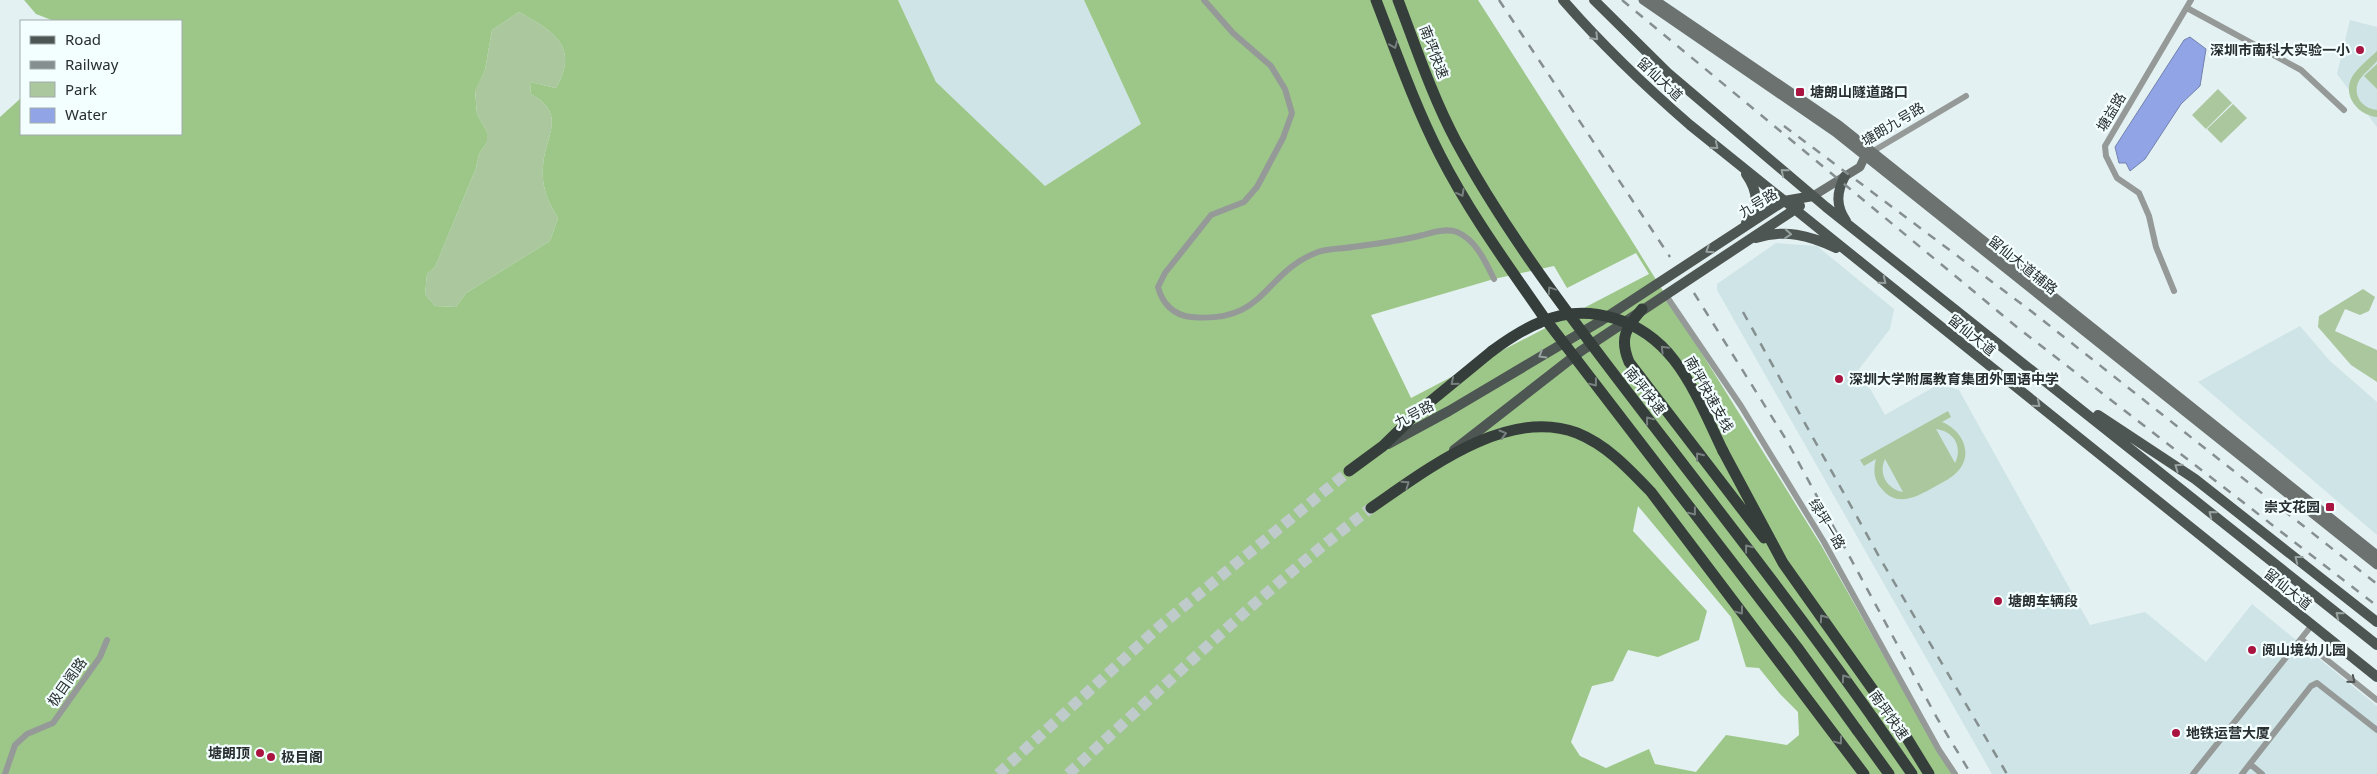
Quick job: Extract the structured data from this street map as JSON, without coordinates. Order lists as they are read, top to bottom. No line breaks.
{"streets":{"highway":["南坪快速","南坪快速支线"],"main road":["留仙大道","塘朗九号路","九号路","留仙大道辅路"],"street":["塘益路","绿坪一路","极目阁路"]},"crossings":[["留仙大道","塘朗九号路"],["留仙大道","九号路"],["塘朗九号路","九号路"],["塘朗九号路","留仙大道辅路"],["九号路","南坪快速支线"],["九号路","绿坪一路"]],"places":{"other":["深圳市南科大实验一小","深圳大学附属教育集团外国语中学","塘朗车辆段","阅山境幼儿园","地铁运营大厦","塘朗顶","极目阁"],"transit":["塘朗山隧道路口","崇文花园"]},"legend":["Road","Railway","Park","Water"]}
